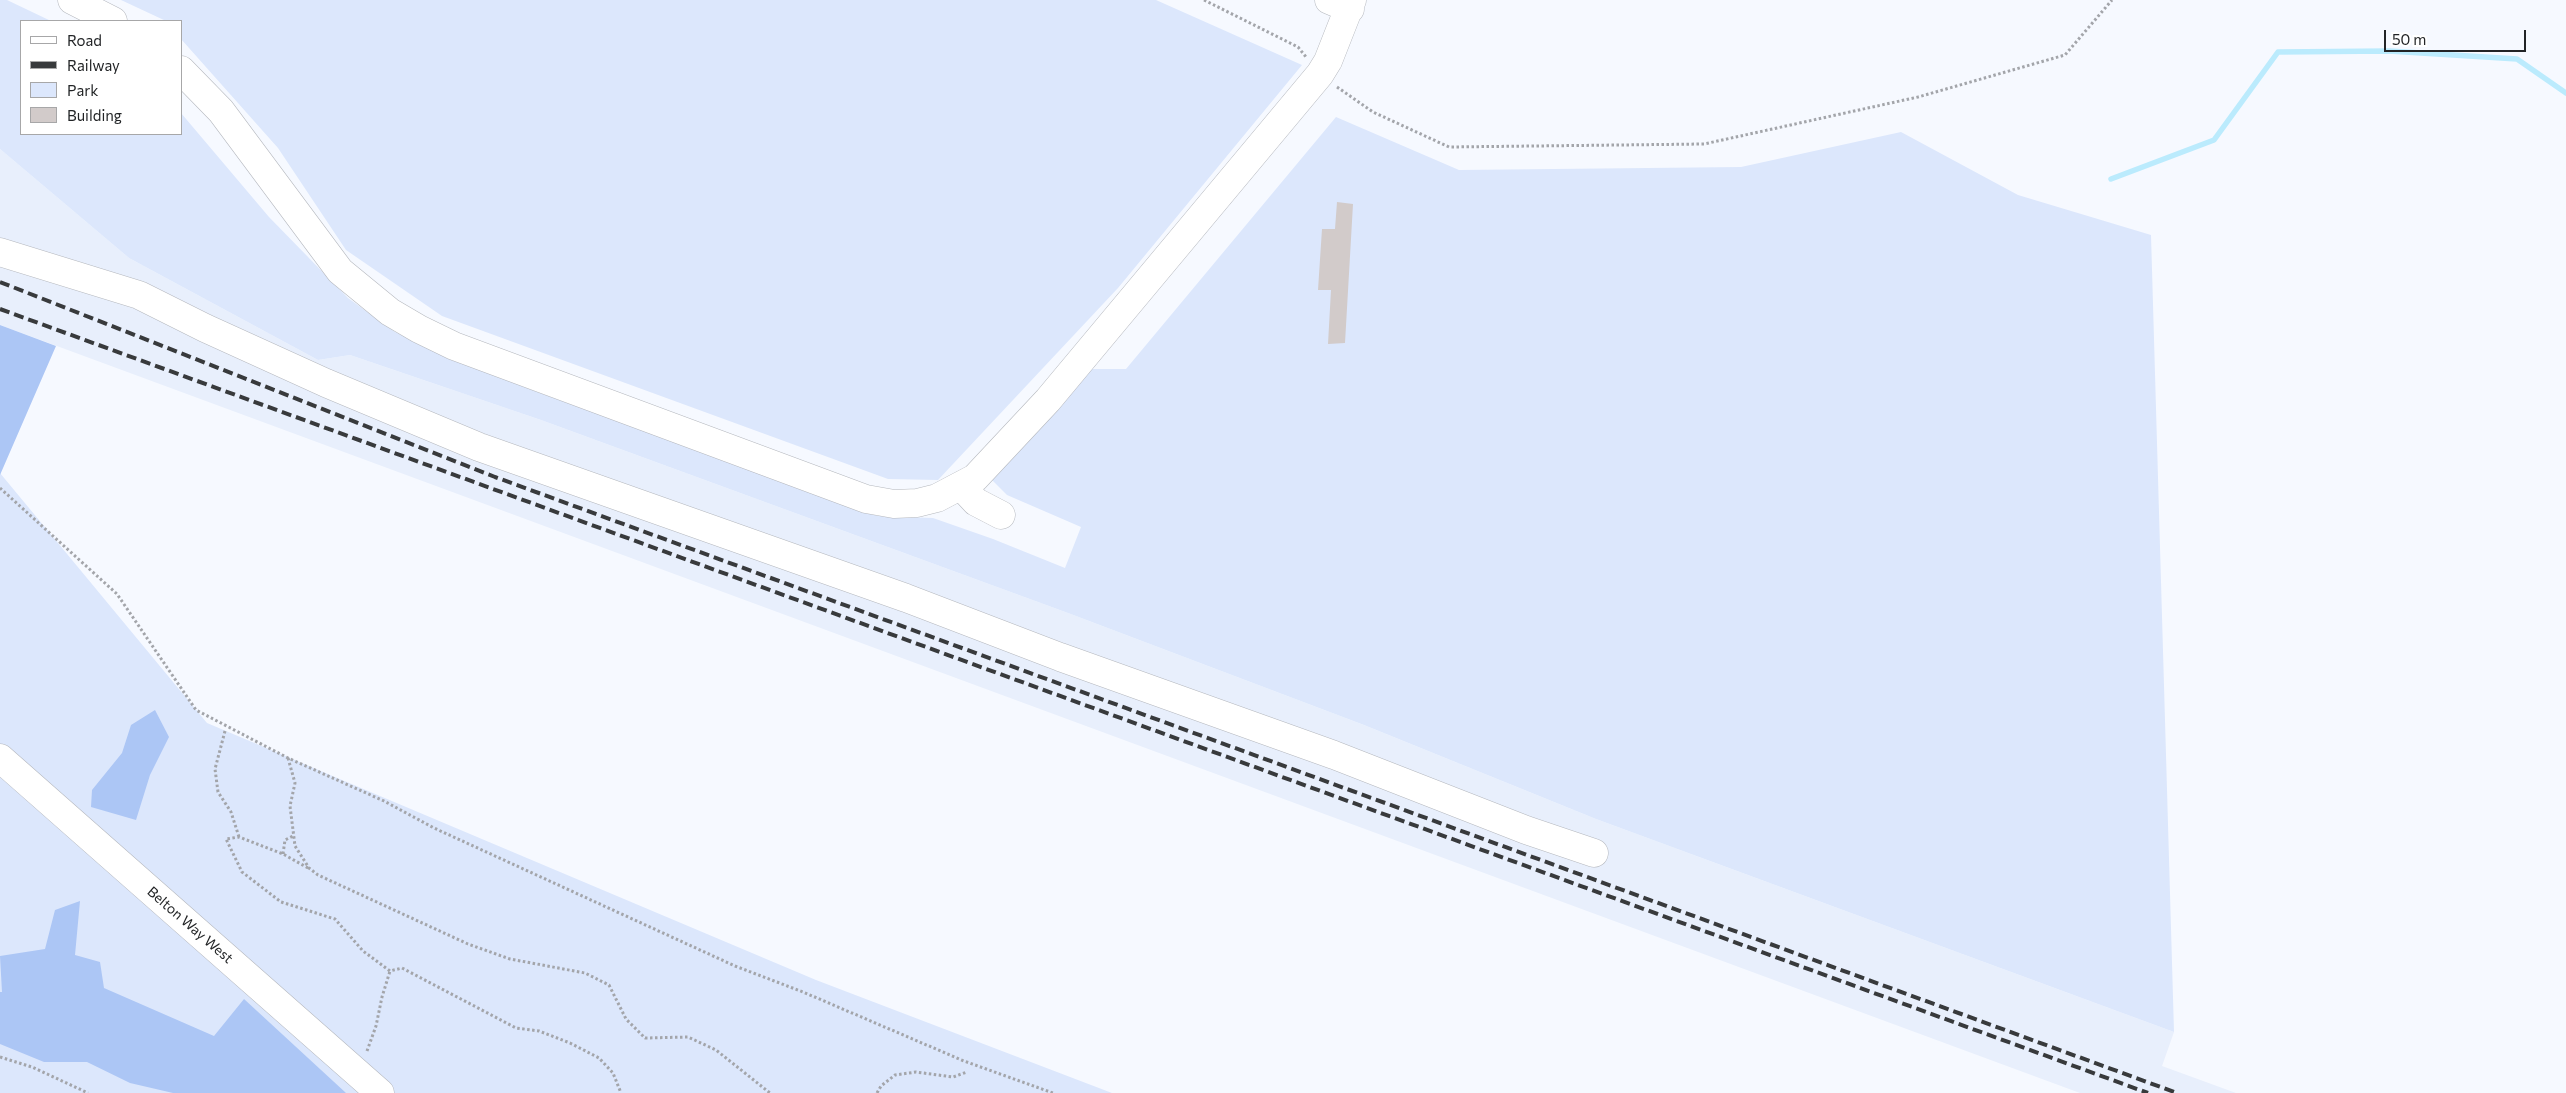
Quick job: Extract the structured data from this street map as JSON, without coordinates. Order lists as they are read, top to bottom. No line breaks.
{"streets":{"street":["Belton Way West"]},"legend":["Road","Railway","Park","Building"],"scale_bar":"50 m"}
